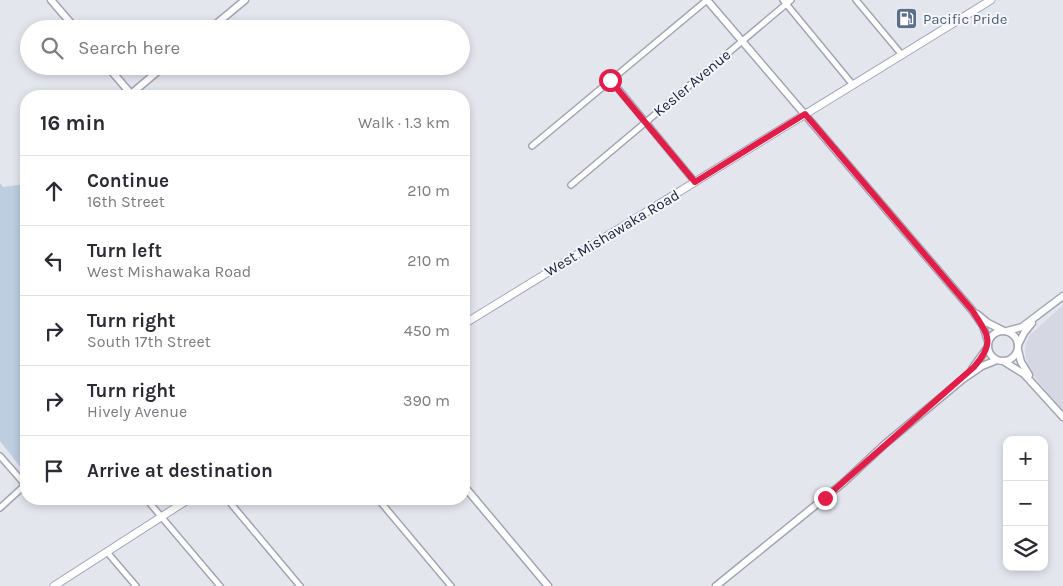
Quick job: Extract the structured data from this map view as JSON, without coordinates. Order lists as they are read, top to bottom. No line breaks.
{"streets":{"main road":["West Mishawaka Road"],"street":["Kesler Avenue"]},"places":{"fuel station":["Pacific Pride"]},"page":{"search":"Search here","heading":["16 min","Walk · 1.3 km"],"list":[["Continue","16th Street","210 m"],["Turn left","West Mishawaka Road","210 m"],["Turn right","South 17th Street","450 m"],["Turn right","Hively Avenue","390 m"],"Arrive at destination"],"map_buttons":["+","−"]}}
